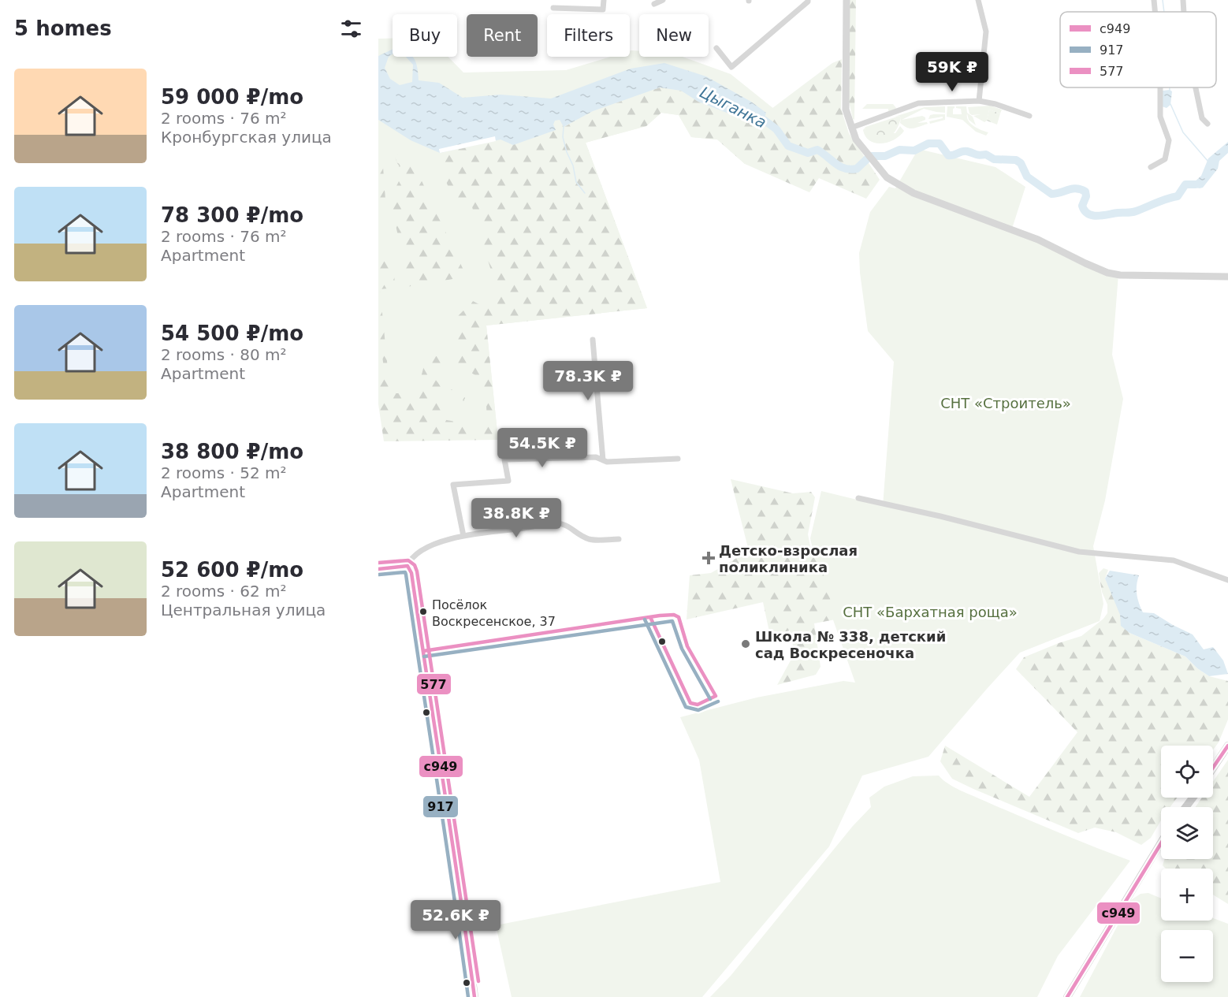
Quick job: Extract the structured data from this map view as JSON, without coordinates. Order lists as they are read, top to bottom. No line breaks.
{"water":["Цыганка"],"parks":["СНТ «Строитель»","СНТ «Бархатная роща»"],"places":{"health":["Детско-взрослая поликлиника"],"other":["Посёлок Воскресенское, 37","Школа № 338, детский сад Воскресеночка"]},"lines":["transit line 577","transit line с949","transit line 917"],"legend":["с949","917","577"],"page":{"heading":"5 homes","chip":["Buy","Rent","Filters","New"],"price":["59K ₽","78.3K ₽","54.5K ₽","38.8K ₽","52.6K ₽"],"list":[{"name":"59 000 ₽/mo","note":"2 rooms · 76 m² · Кронбургская улица"},{"name":"78 300 ₽/mo","note":"2 rooms · 76 m² · Apartment"},{"name":"54 500 ₽/mo","note":"2 rooms · 80 m² · Apartment"},{"name":"38 800 ₽/mo","note":"2 rooms · 52 m² · Apartment"},{"name":"52 600 ₽/mo","note":"2 rooms · 62 m² · Центральная улица"}],"map_buttons":["+","−"]}}
